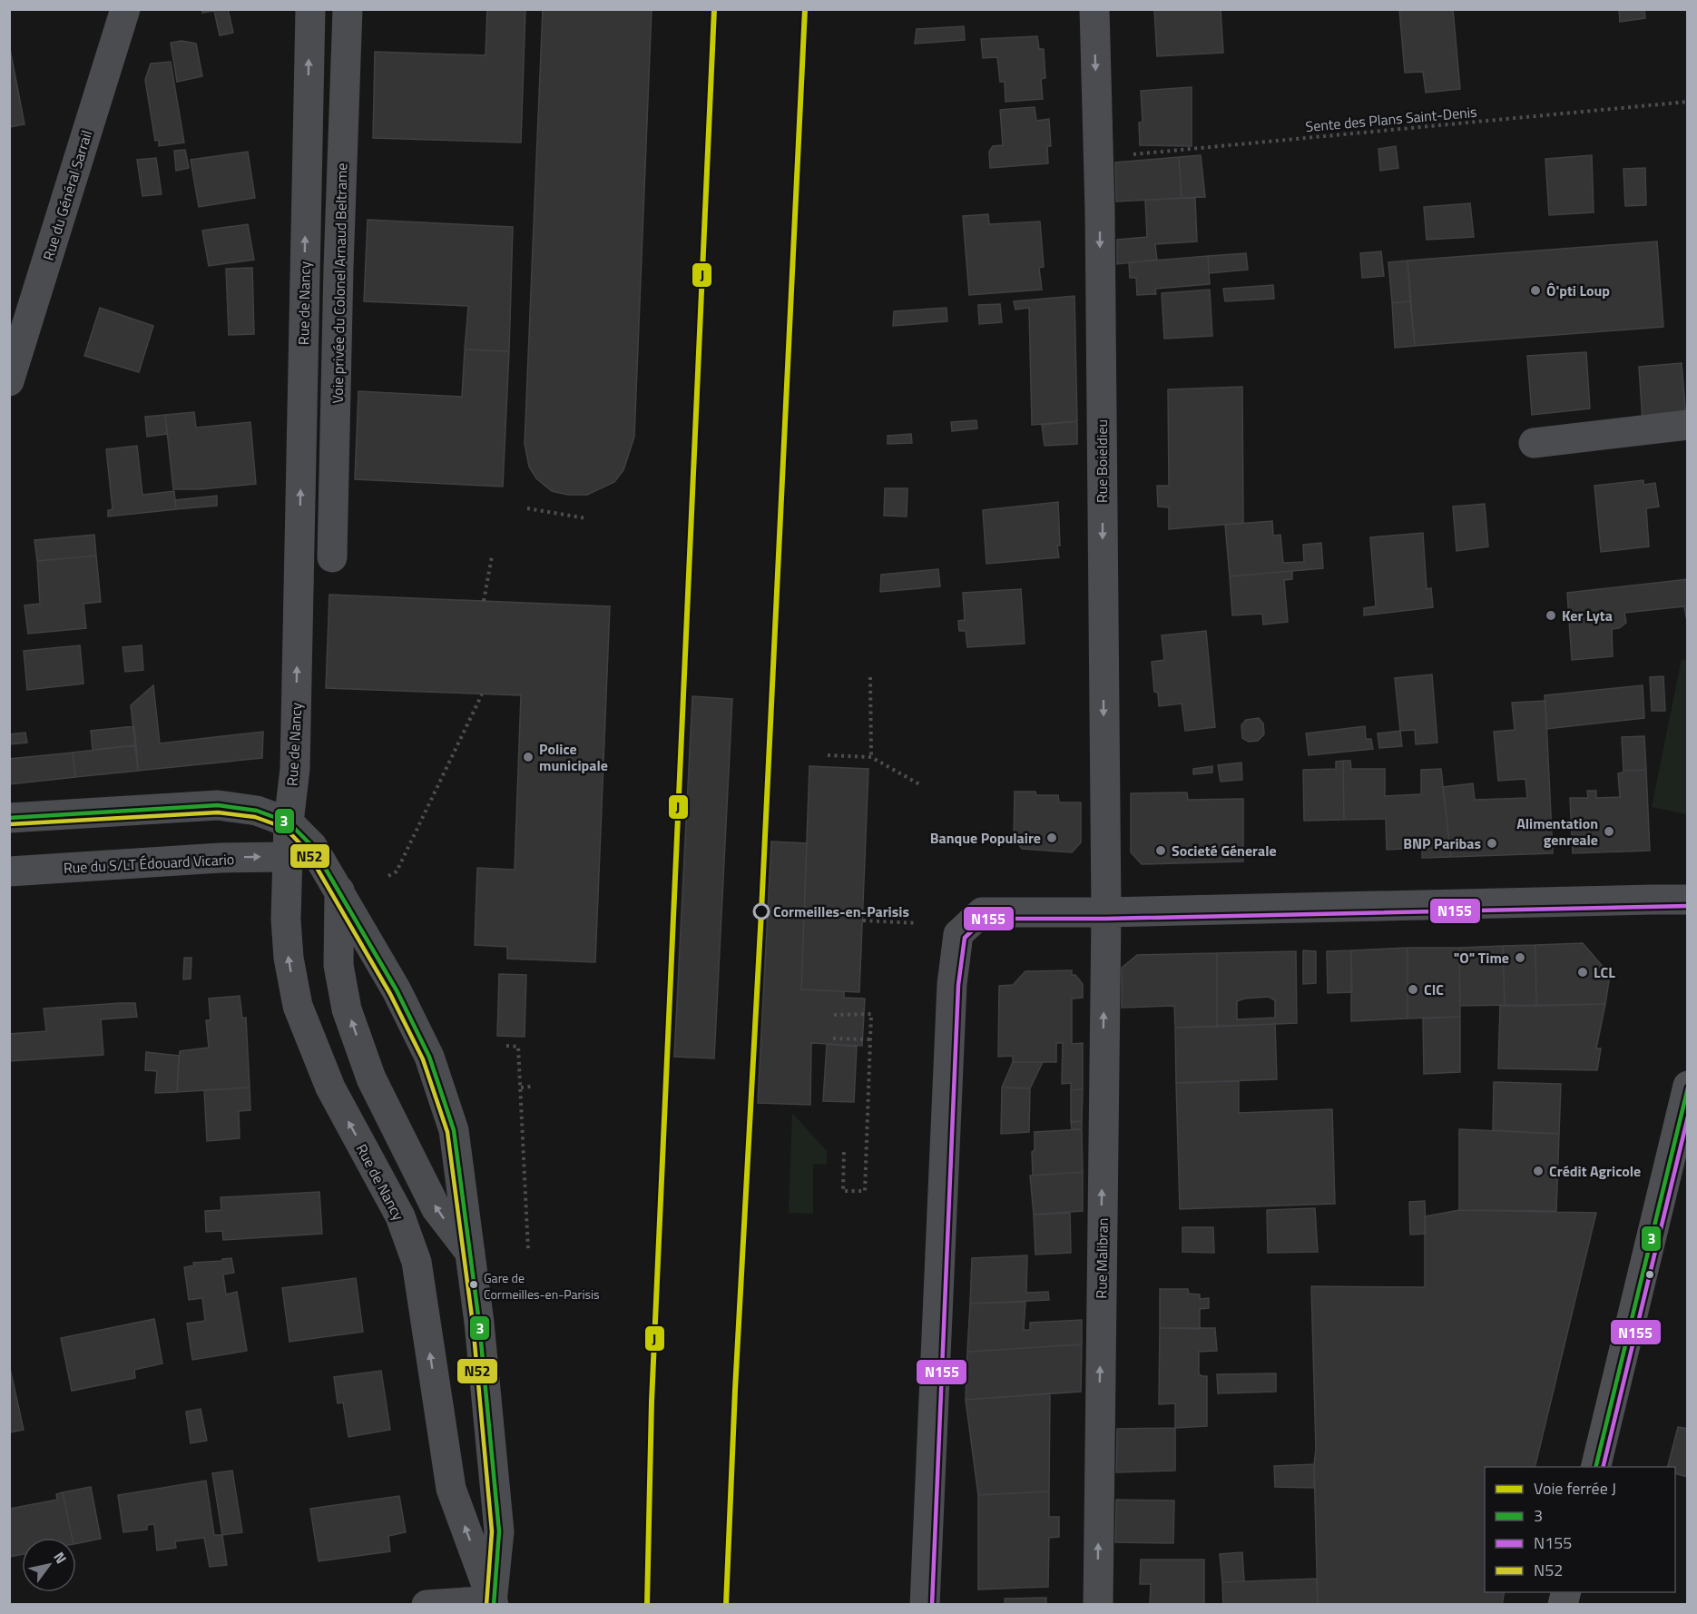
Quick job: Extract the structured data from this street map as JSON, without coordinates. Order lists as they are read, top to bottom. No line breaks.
{"streets":{"street":["Rue du Général Sarrail","Voie privée du Colonel Arnaud Beltrame","Rue de Nancy","Rue Boieldieu","Rue du S/LT Édouard Vicario","Rue Malibran"],"path":["Sente des Plans Saint-Denis"]},"crossings":[["Sente des Plans Saint-Denis","Rue Boieldieu"],["Rue de Nancy","Rue du S/LT Édouard Vicario"],["Rue Boieldieu","Rue Malibran"]],"one_way":["Rue Boieldieu","Rue Malibran"],"places":["Ô'pti Loup","Ker Lyta","Police municipale","Alimentation genreale","Banque Populaire","BNP Paribas","Societé Génerale","Cormeilles-en-Parisis","\"O\" Time","LCL","CIC","Crédit Agricole","Gare de Cormeilles-en-Parisis"],"lines":["rail line J","transit line 3","transit line N52","transit line N155"],"legend":["Voie ferrée J","3","N155","N52"],"north":"top right"}
